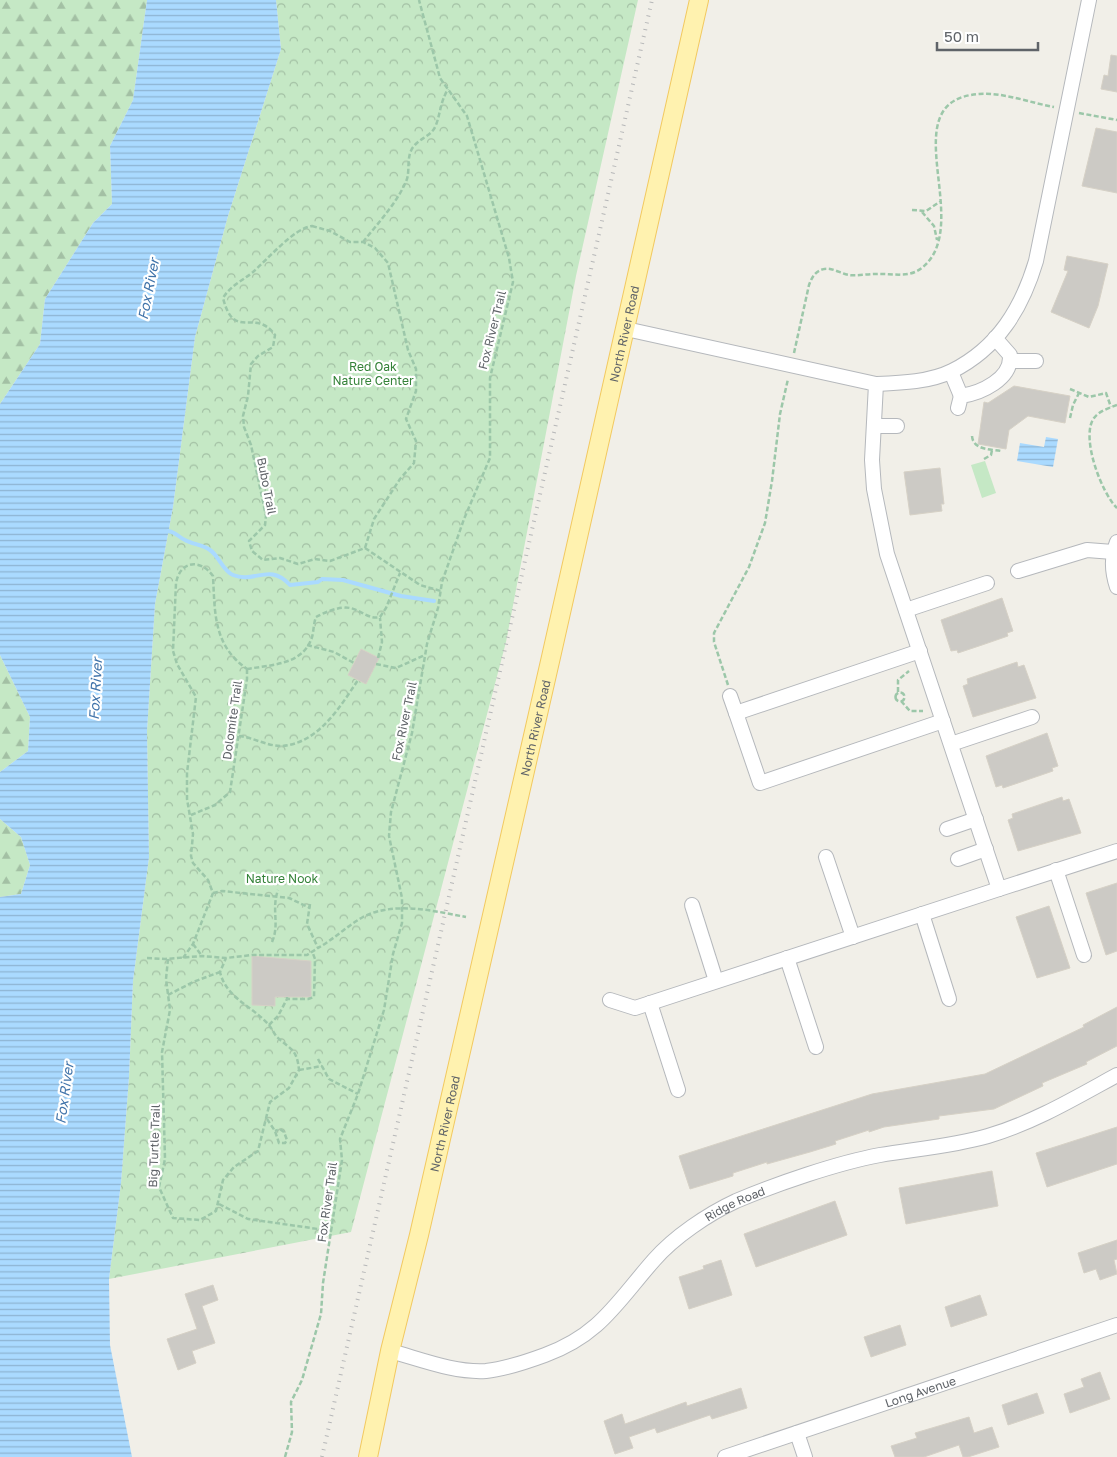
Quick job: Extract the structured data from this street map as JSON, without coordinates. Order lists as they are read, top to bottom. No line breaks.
{"streets":{"main road":["North River Road"],"street":["Ridge Road","Long Avenue"],"path":["Fox River Trail","Bubo Trail","Dolomite Trail","Big Turtle Trail"]},"crossings":[["North River Road","Ridge Road"]],"water":["Fox River"],"parks":["Red Oak Nature Center","Nature Nook"],"scale_bar":"50 m"}
